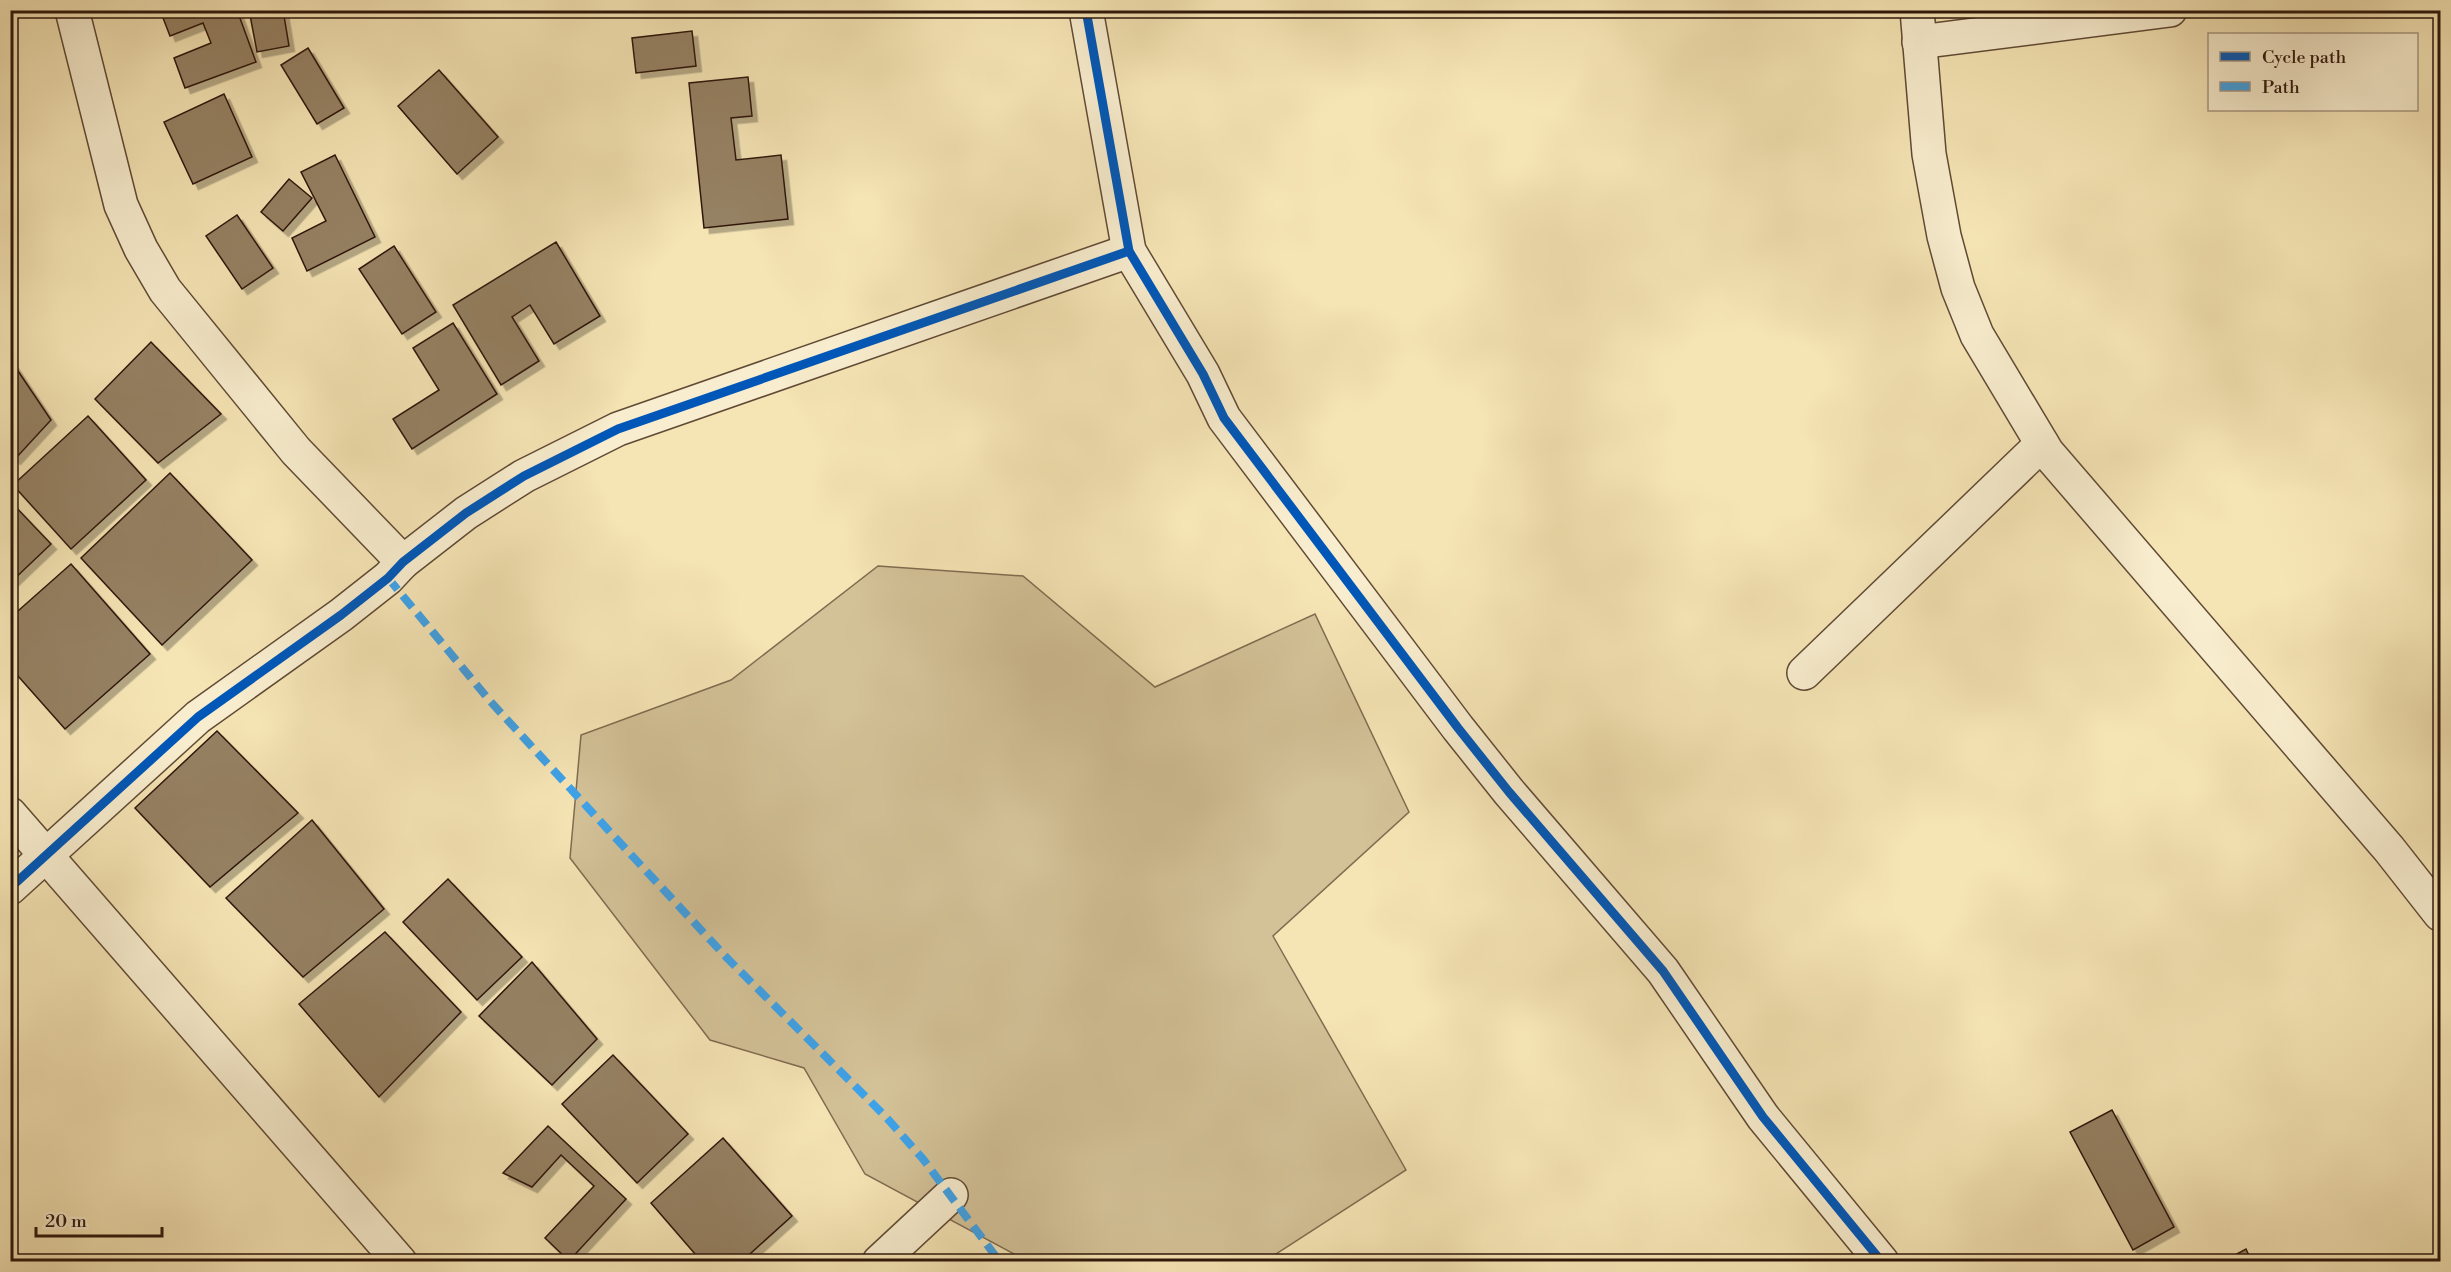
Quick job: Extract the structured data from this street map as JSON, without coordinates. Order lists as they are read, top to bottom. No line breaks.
{"legend":["Cycle path","Path"],"scale_bar":"20 m"}
